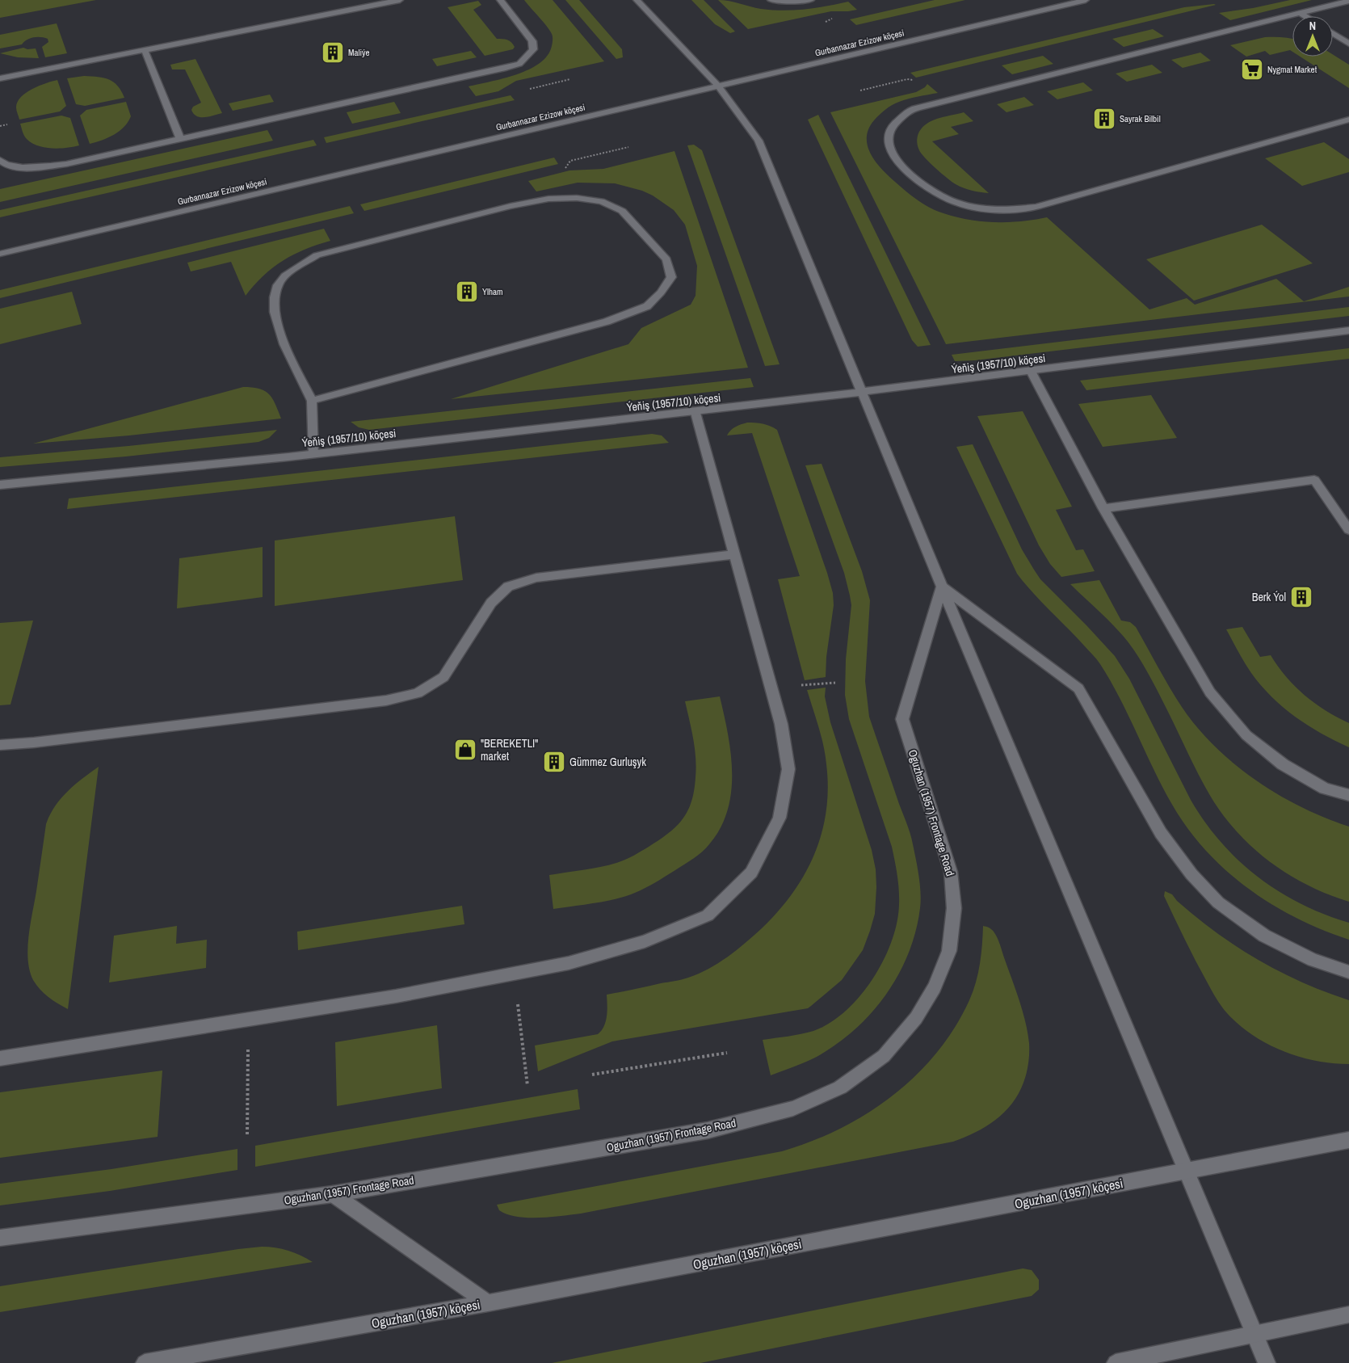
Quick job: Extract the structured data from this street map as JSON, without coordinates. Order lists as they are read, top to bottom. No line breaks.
{"streets":{"street":["Gurbannazar Ezizow köçesi","Ýeňiş (1957/10) köçesi","Oguzhan (1957) Frontage Road","Oguzhan (1957) köçesi"]},"places":{"building":["Maliýe","Sayrak Bilbil","Ylham","Berk Ýol","Gümmez Gurluşyk"],"supermarket":["Nygmat Market"],"shop":["\"BEREKETLI\" market"]},"north":"top"}
